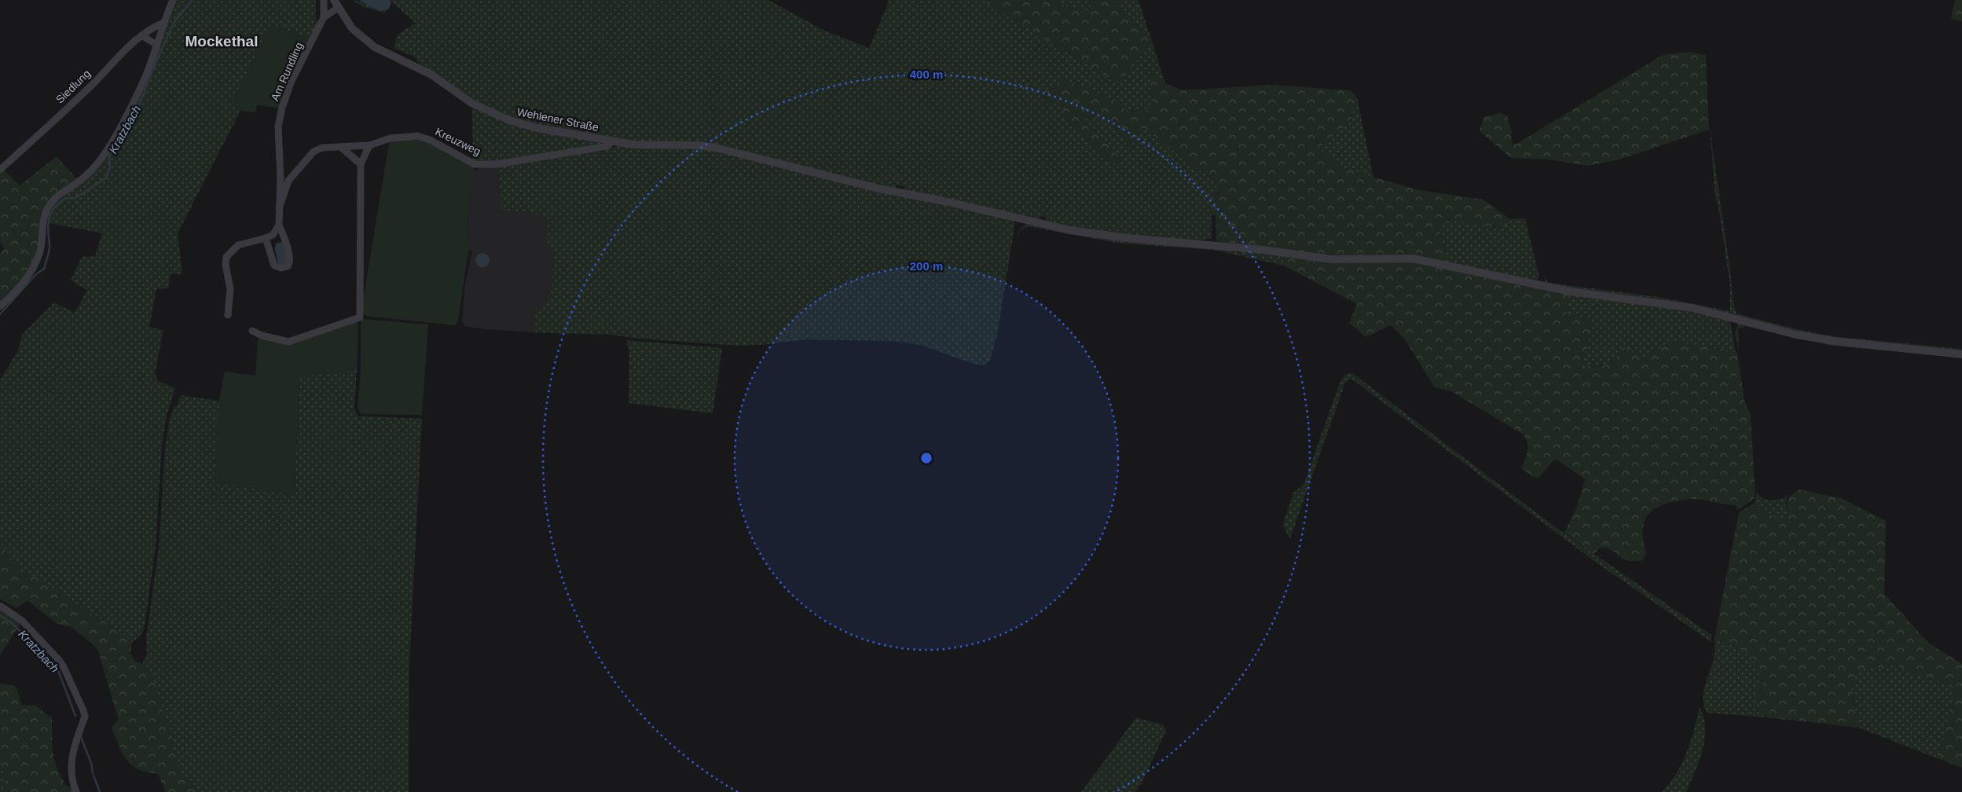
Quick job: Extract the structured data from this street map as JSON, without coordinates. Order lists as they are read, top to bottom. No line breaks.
{"streets":{"street":["Am Rundling","Siedlung","Wehlener Straße","Kreuzweg"]},"crossings":[["Am Rundling","Kreuzweg"],["Wehlener Straße","Kreuzweg"]],"districts":["Mockethal"],"water":["Kratzbach"],"rings":["400 m","200 m"]}
